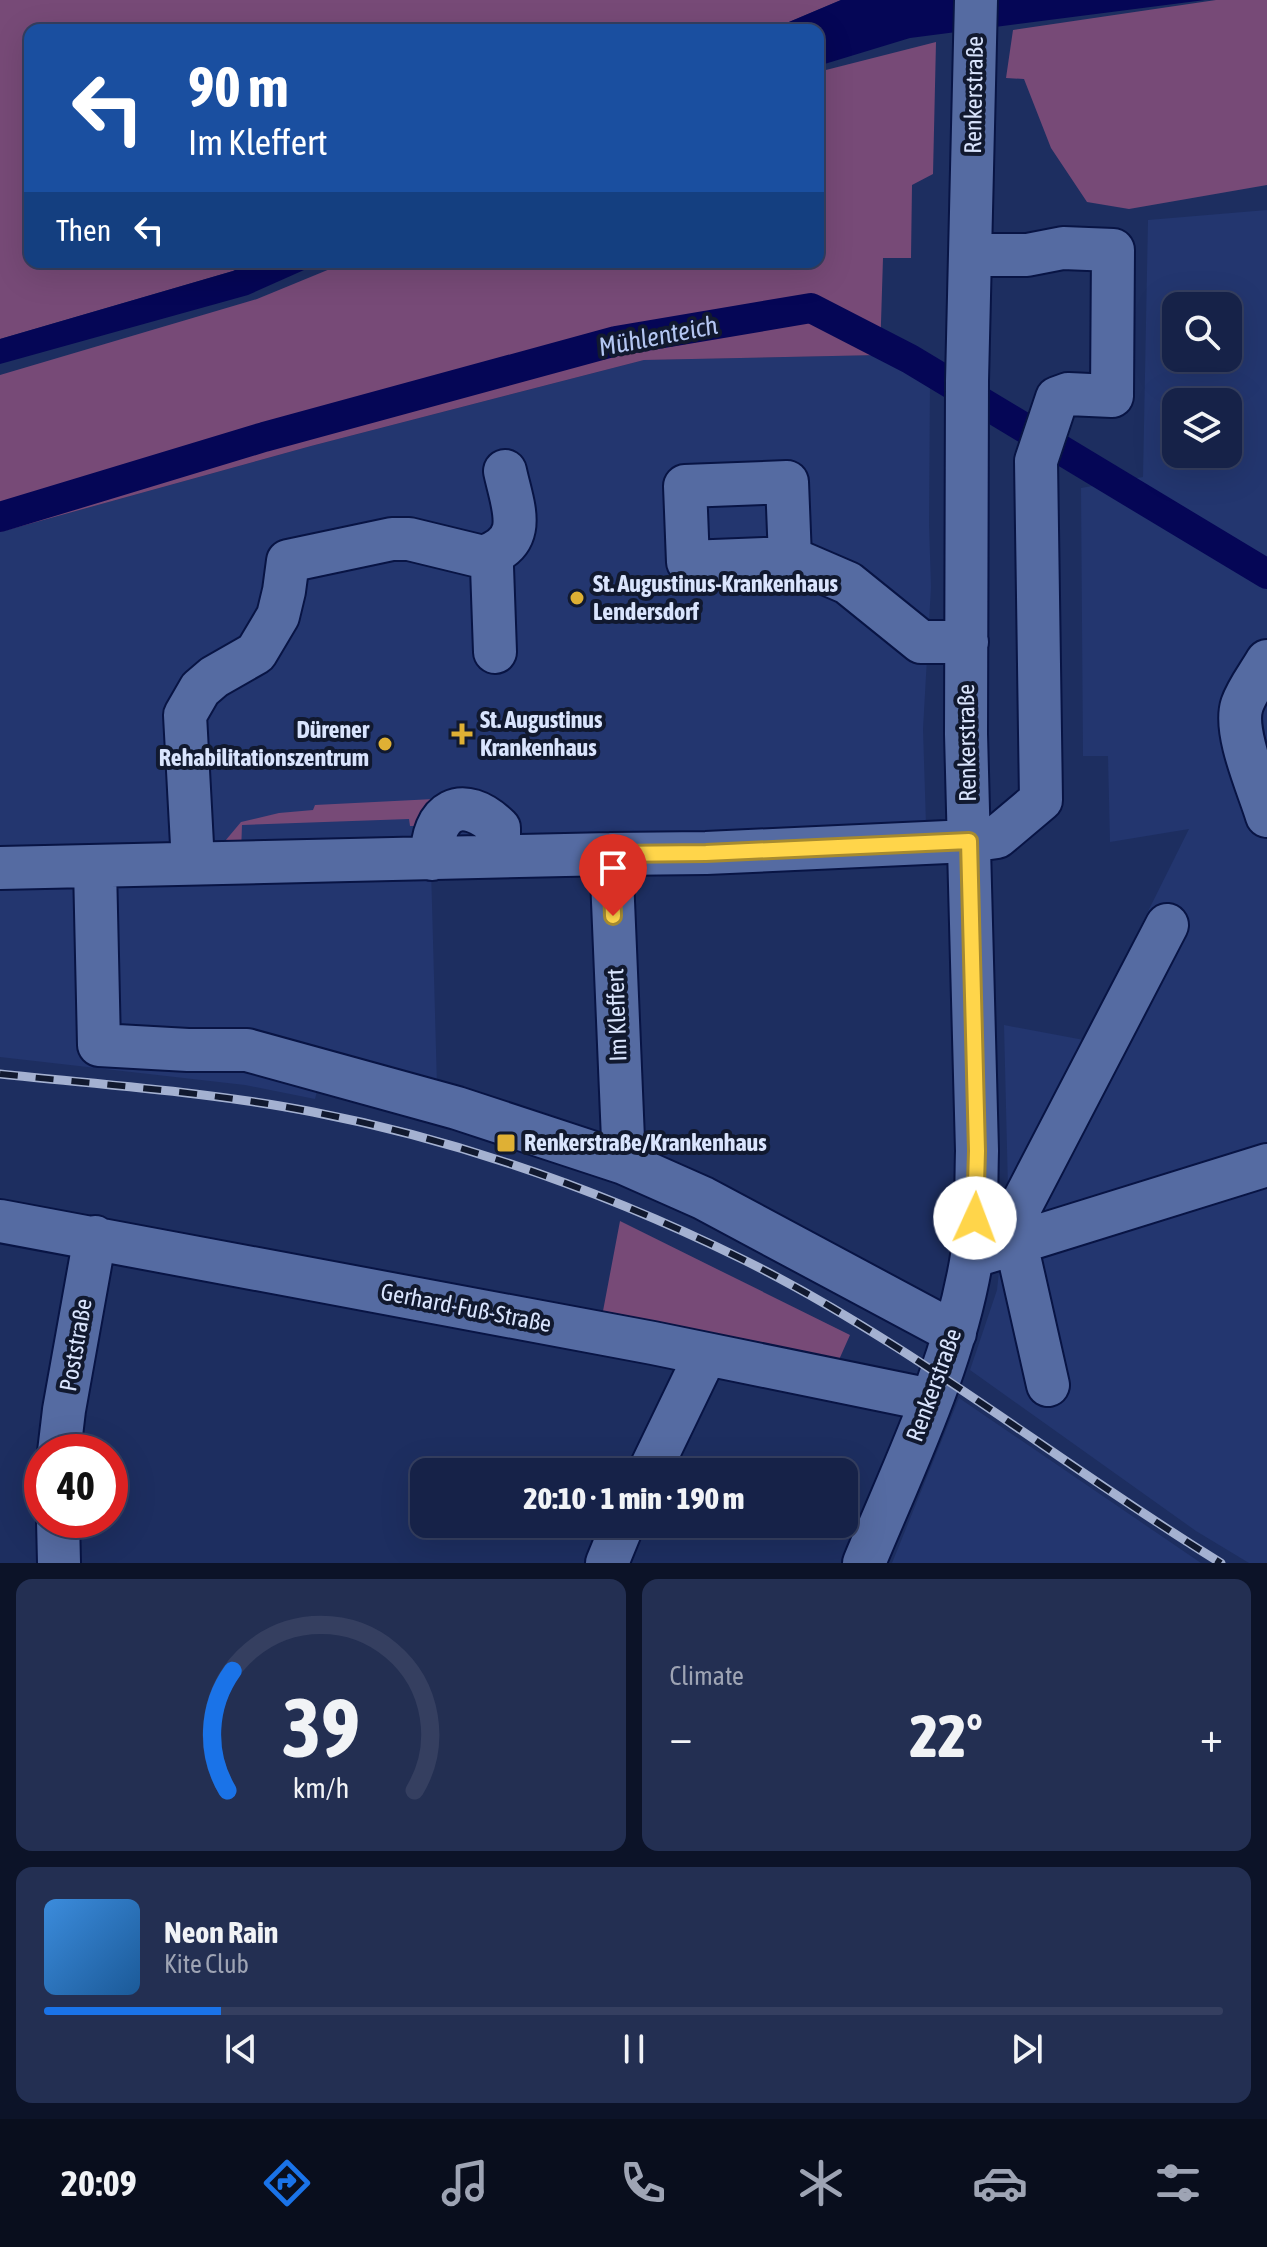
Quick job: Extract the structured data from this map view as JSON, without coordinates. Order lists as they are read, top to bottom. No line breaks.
{"streets":{"street":["Renkerstraße","Im Kleffert","Gerhard-Fuß-Straße","Poststraße"]},"crossings":[["Renkerstraße","Gerhard-Fuß-Straße"],["Gerhard-Fuß-Straße","Poststraße"]],"water":["Mühlenteich"],"places":{"other":["St. Augustinus-Krankenhaus Lendersdorf","Dürener Rehabilitationszentrum"],"health":["St. Augustinus Krankenhaus"],"transit":["Renkerstraße/Krankenhaus"]},"page":{"turn":["90 m","Im Kleffert"],"then":"Then","limit":"40","trip":"20:10 · 1 min · 190 m","tile":"Climate","heat":["−","22°","+"],"song":["Neon Rain","Kite Club"],"tabs":"20:09","gauge":["39","km/h"]}}
